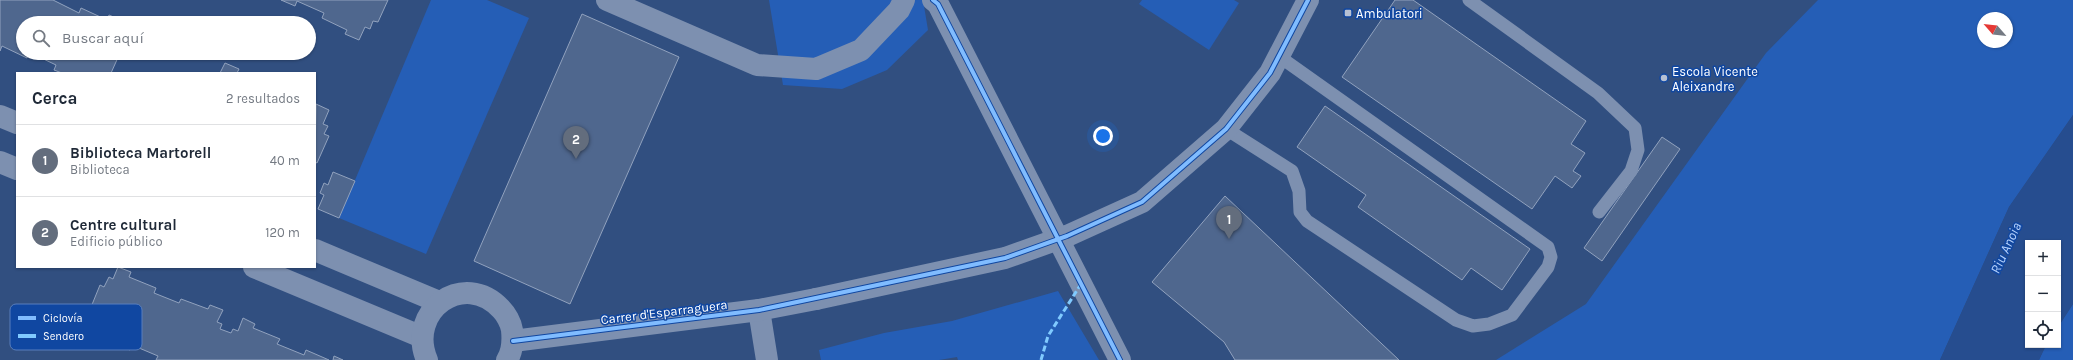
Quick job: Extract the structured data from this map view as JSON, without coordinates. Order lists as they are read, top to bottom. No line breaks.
{"streets":{"street":["Carrer d'Esparraguera"]},"water":["Riu Anoia"],"places":{"transit":["Ambulatori"],"other":["Escola Vicente Aleixandre"]},"legend":["Ciclovía","Sendero"],"north":"top left","page":{"search":"Buscar aquí","heading":["Cerca","2 resultados"],"list":[{"mark":"1","name":"Biblioteca Martorell","note":"Biblioteca","value":"40 m"},{"mark":"2","name":"Centre cultural","note":"Edificio público","value":"120 m"}],"pins":["2","1"],"map_buttons":["+","−"]}}
